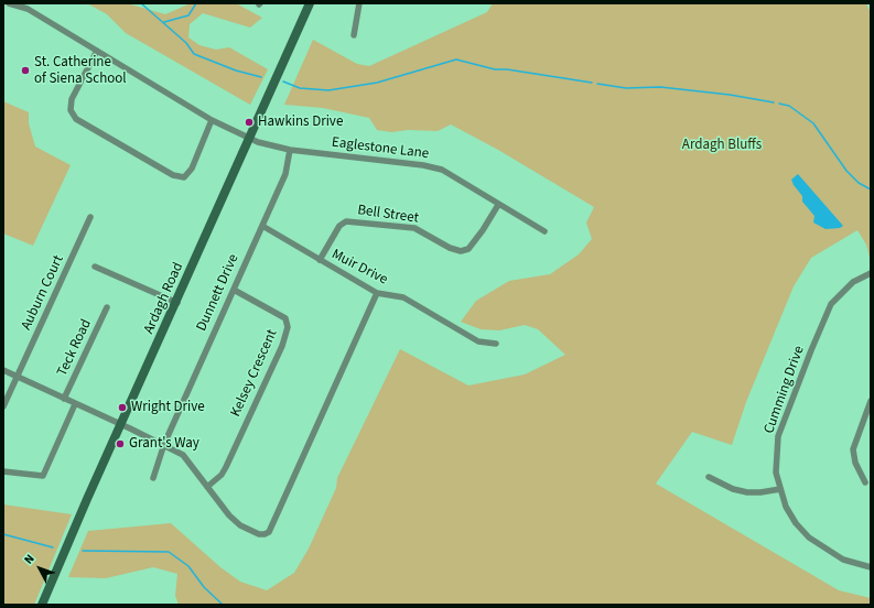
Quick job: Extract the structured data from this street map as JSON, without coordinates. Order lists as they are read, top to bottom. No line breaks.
{"streets":{"street":["Eaglestone Lane","Bell Street","Muir Drive","Auburn Court","Dunnett Drive","Ardagh Road","Teck Road","Kelsey Crescent","Cumming Drive"]},"crossings":[["Eaglestone Lane","Bell Street"],["Eaglestone Lane","Dunnett Drive"],["Eaglestone Lane","Ardagh Road"],["Bell Street","Muir Drive"],["Muir Drive","Dunnett Drive"],["Dunnett Drive","Kelsey Crescent"]],"parks":["Ardagh Bluffs"],"places":["St. Catherine of Siena School","Hawkins Drive","Wright Drive","Grant's Way"],"north":"top left"}
